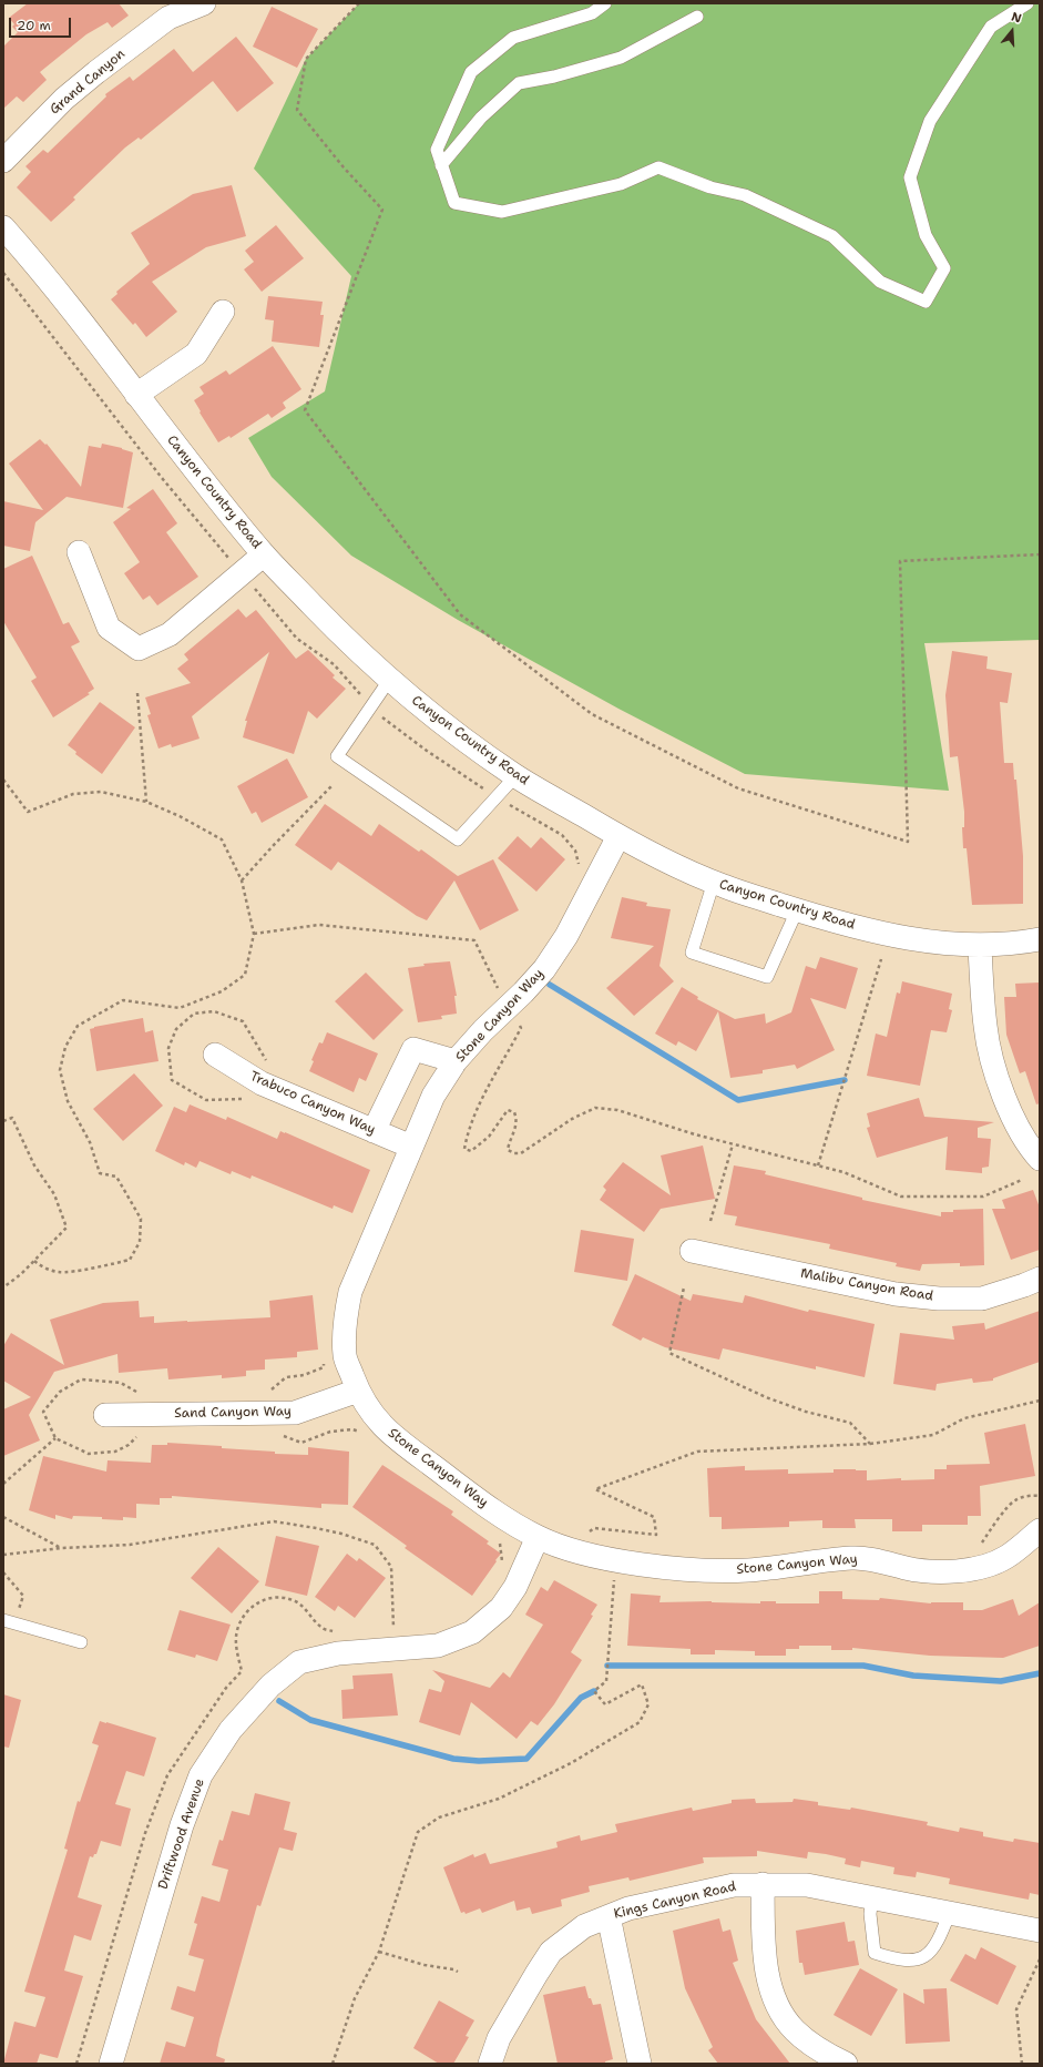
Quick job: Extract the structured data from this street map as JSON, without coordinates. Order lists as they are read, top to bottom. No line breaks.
{"streets":{"street":["Grand Canyon","Canyon Country Road","Stone Canyon Way","Trabuco Canyon Way","Malibu Canyon Road","Sand Canyon Way","Driftwood Avenue","Kings Canyon Road"]},"crossings":[["Canyon Country Road","Stone Canyon Way"],["Stone Canyon Way","Trabuco Canyon Way"],["Stone Canyon Way","Sand Canyon Way"],["Stone Canyon Way","Driftwood Avenue"]],"scale_bar":"20 m","north":"top"}
